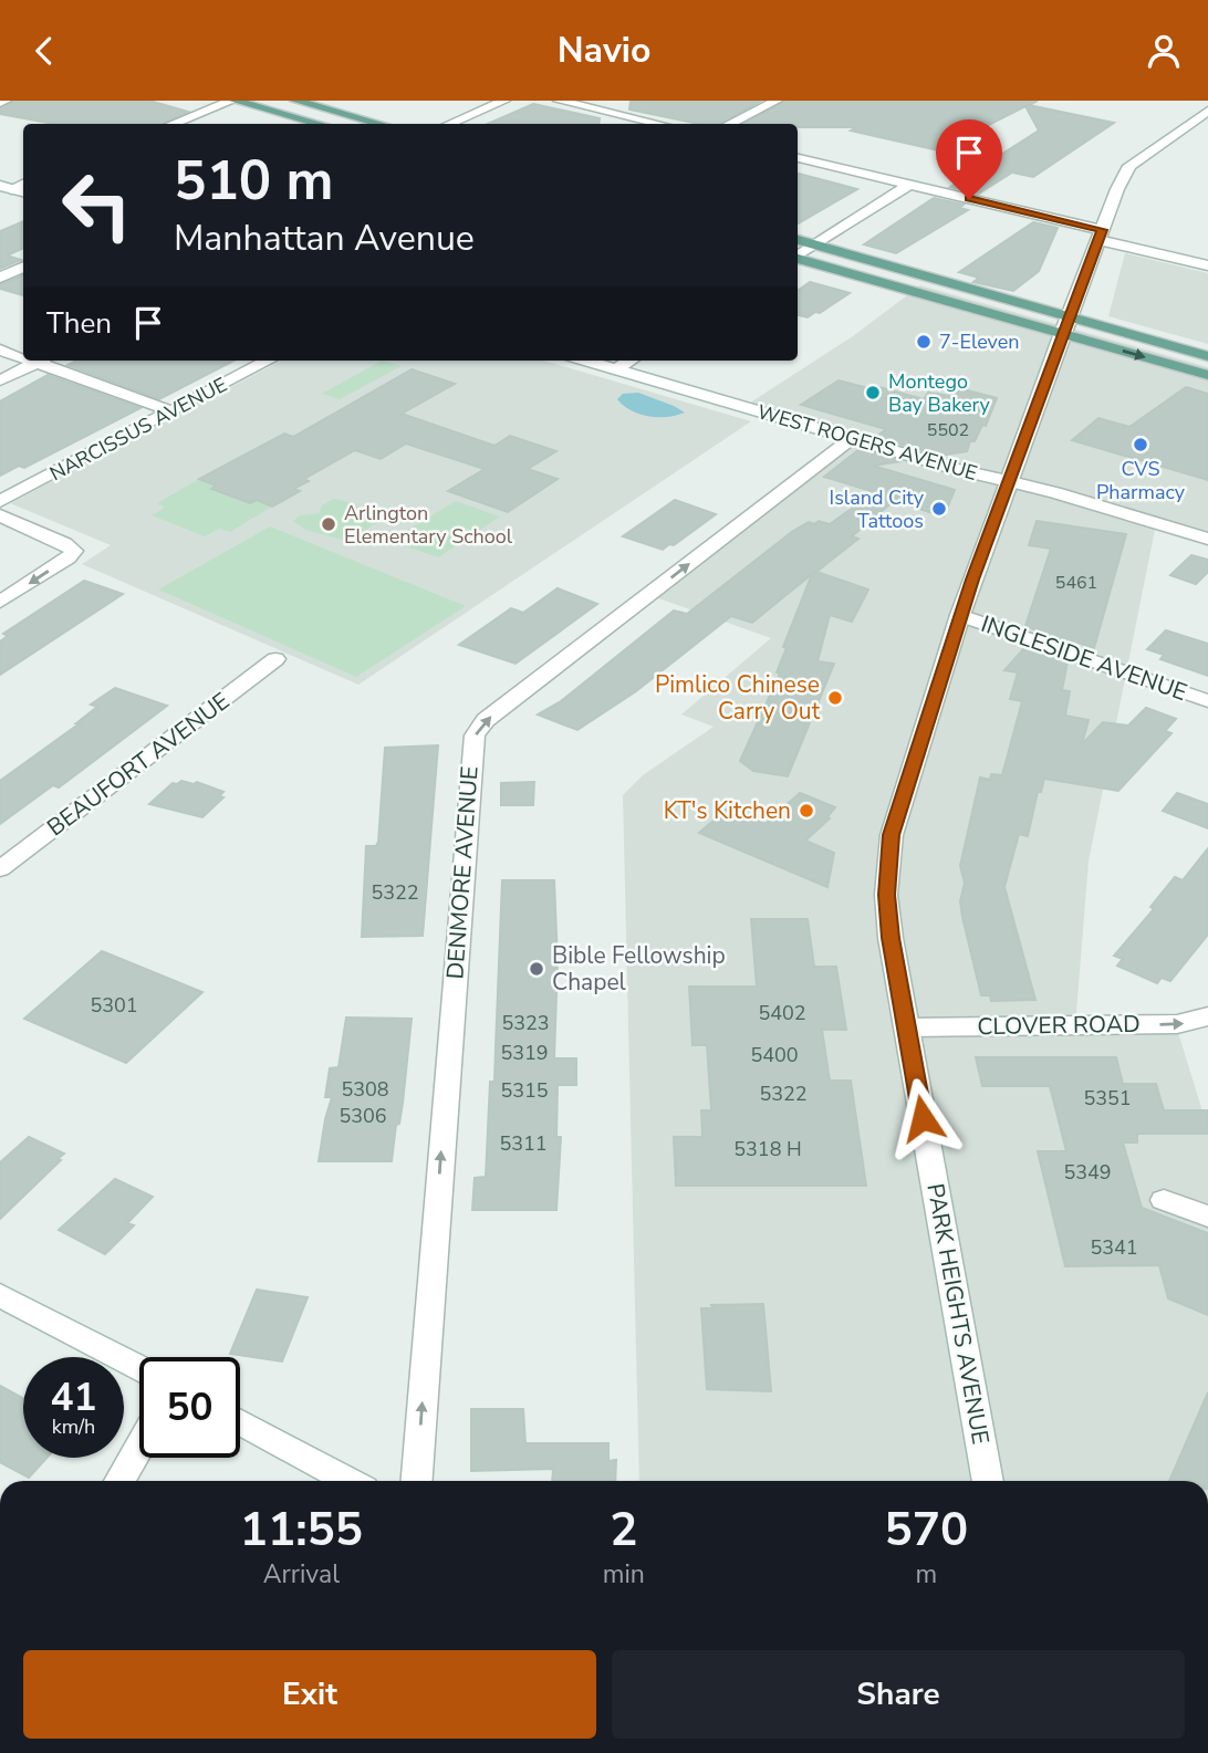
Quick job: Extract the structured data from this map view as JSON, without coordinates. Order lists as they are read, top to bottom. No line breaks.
{"streets":{"street":["NARCISSUS AVENUE","WEST ROGERS AVENUE","INGLESIDE AVENUE","BEAUFORT AVENUE","DENMORE AVENUE","CLOVER ROAD","PARK HEIGHTS AVENUE"]},"crossings":[["WEST ROGERS AVENUE","DENMORE AVENUE"],["WEST ROGERS AVENUE","PARK HEIGHTS AVENUE"],["INGLESIDE AVENUE","PARK HEIGHTS AVENUE"],["CLOVER ROAD","PARK HEIGHTS AVENUE"]],"one_way":["DENMORE AVENUE","CLOVER ROAD"],"places":["7-Eleven","Montego Bay Bakery","CVS Pharmacy","Island City Tattoos","Arlington Elementary School","Pimlico Chinese Carry Out","KT's Kitchen","Bible Fellowship Chapel"],"house_numbers":["5502","5461","5322","5301","5402","5323","5319","5400","5308","5315","5322","5351","5306","5311","5318 H","5349","5341"],"page":{"header":"Navio","turn":["510 m","Manhattan Avenue"],"then":"Then","speed":"41 km/h","limit":"50","eta":["11:55","Arrival","2","min","570","m"],"buttons":["Exit","Share"]}}
